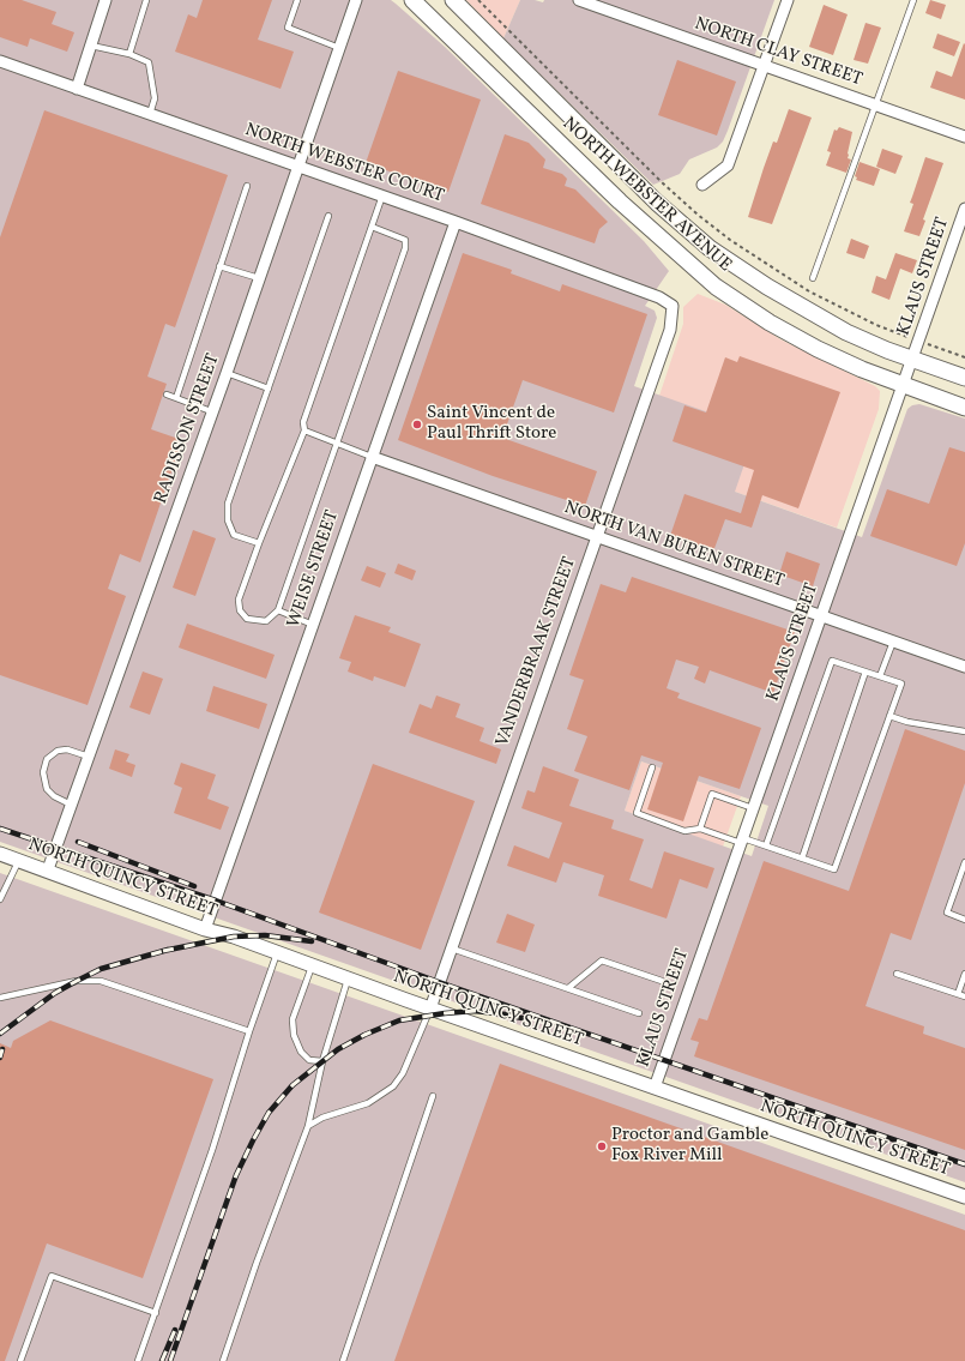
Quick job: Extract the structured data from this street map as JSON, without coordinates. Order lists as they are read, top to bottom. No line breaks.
{"streets":{"main road":["NORTH WEBSTER AVENUE"],"street":["NORTH CLAY STREET","NORTH WEBSTER COURT","KLAUS STREET","RADISSON STREET","NORTH VAN BUREN STREET","WEISE STREET","VANDERBRAAK STREET","NORTH QUINCY STREET"]},"crossings":[["NORTH WEBSTER COURT","RADISSON STREET"],["NORTH WEBSTER COURT","WEISE STREET"],["NORTH WEBSTER COURT","VANDERBRAAK STREET"],["NORTH WEBSTER AVENUE","KLAUS STREET"],["KLAUS STREET","NORTH VAN BUREN STREET"],["KLAUS STREET","NORTH QUINCY STREET"],["RADISSON STREET","NORTH QUINCY STREET"],["NORTH VAN BUREN STREET","WEISE STREET"],["NORTH VAN BUREN STREET","VANDERBRAAK STREET"],["WEISE STREET","NORTH QUINCY STREET"],["VANDERBRAAK STREET","NORTH QUINCY STREET"]],"places":["Saint Vincent de Paul Thrift Store","Proctor and Gamble Fox River Mill"]}
